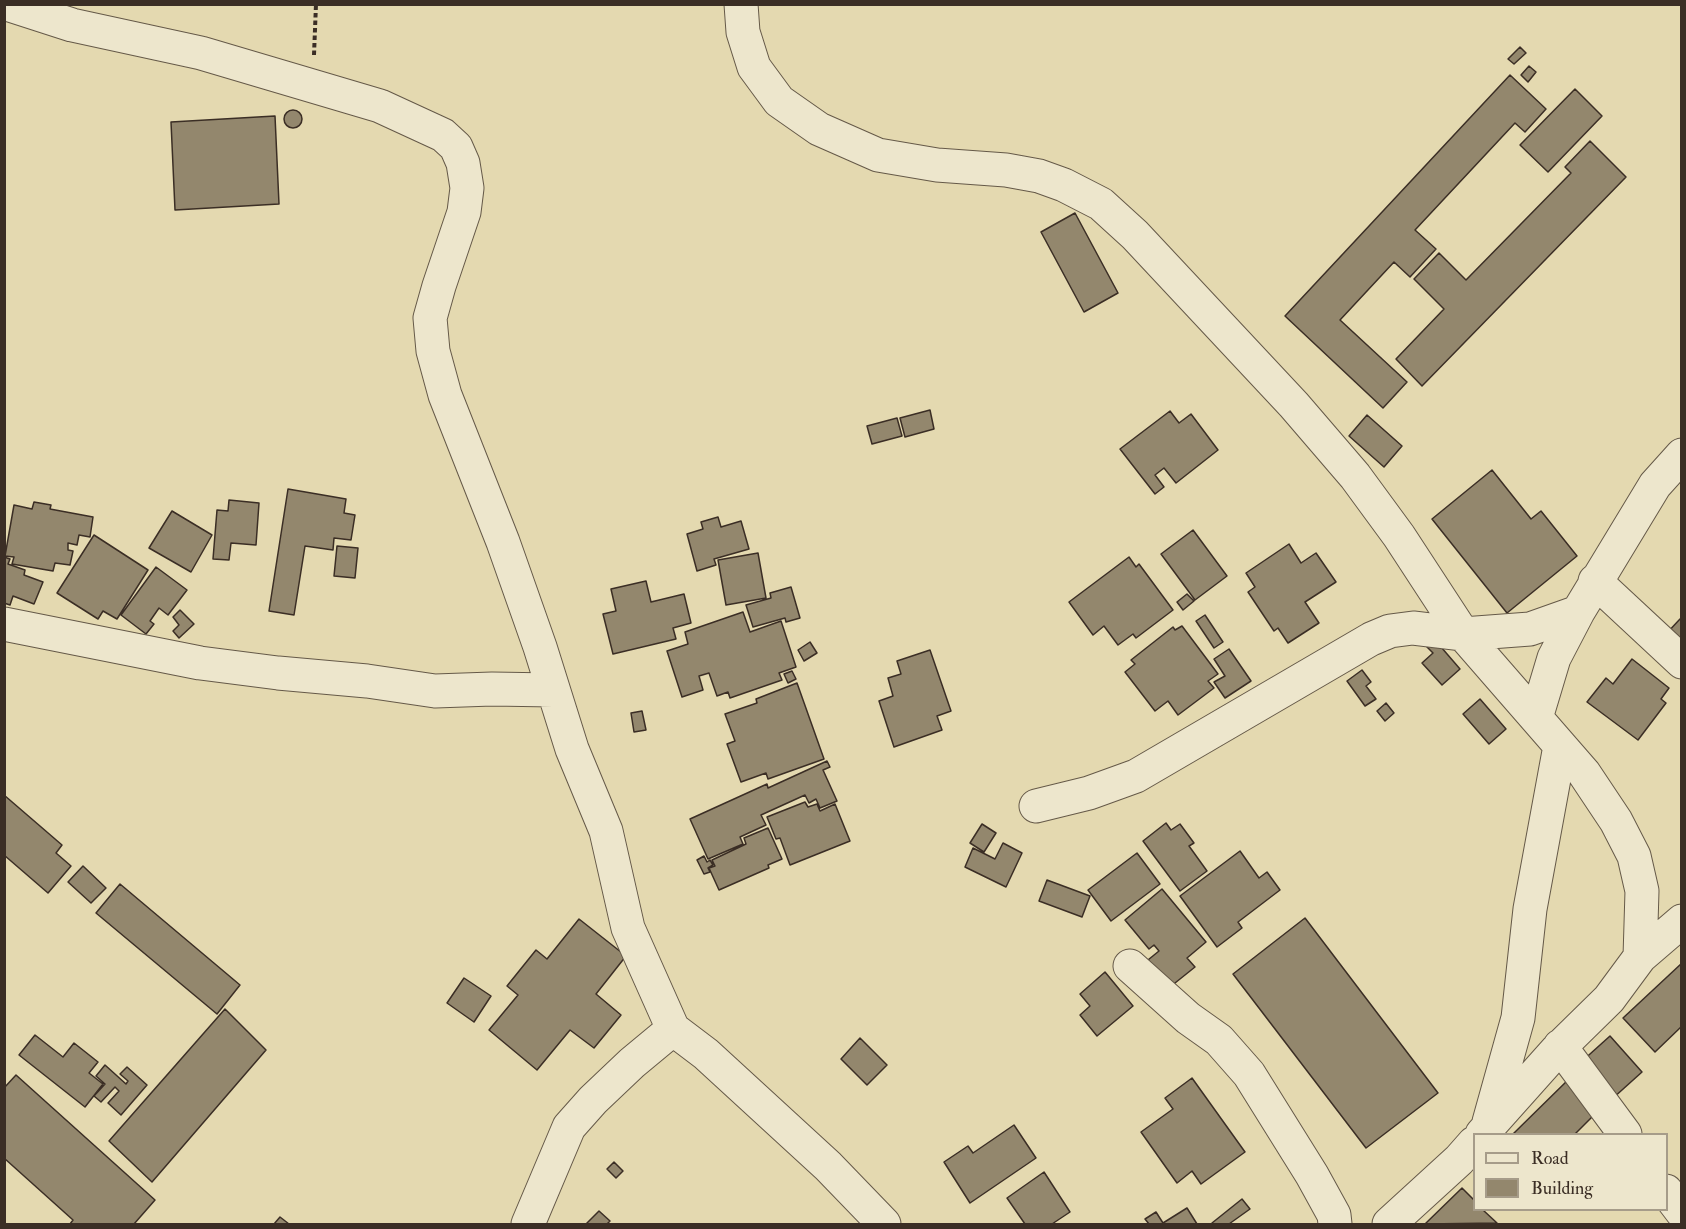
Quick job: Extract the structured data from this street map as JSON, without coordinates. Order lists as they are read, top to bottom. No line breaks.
{"legend":["Road","Building"]}
